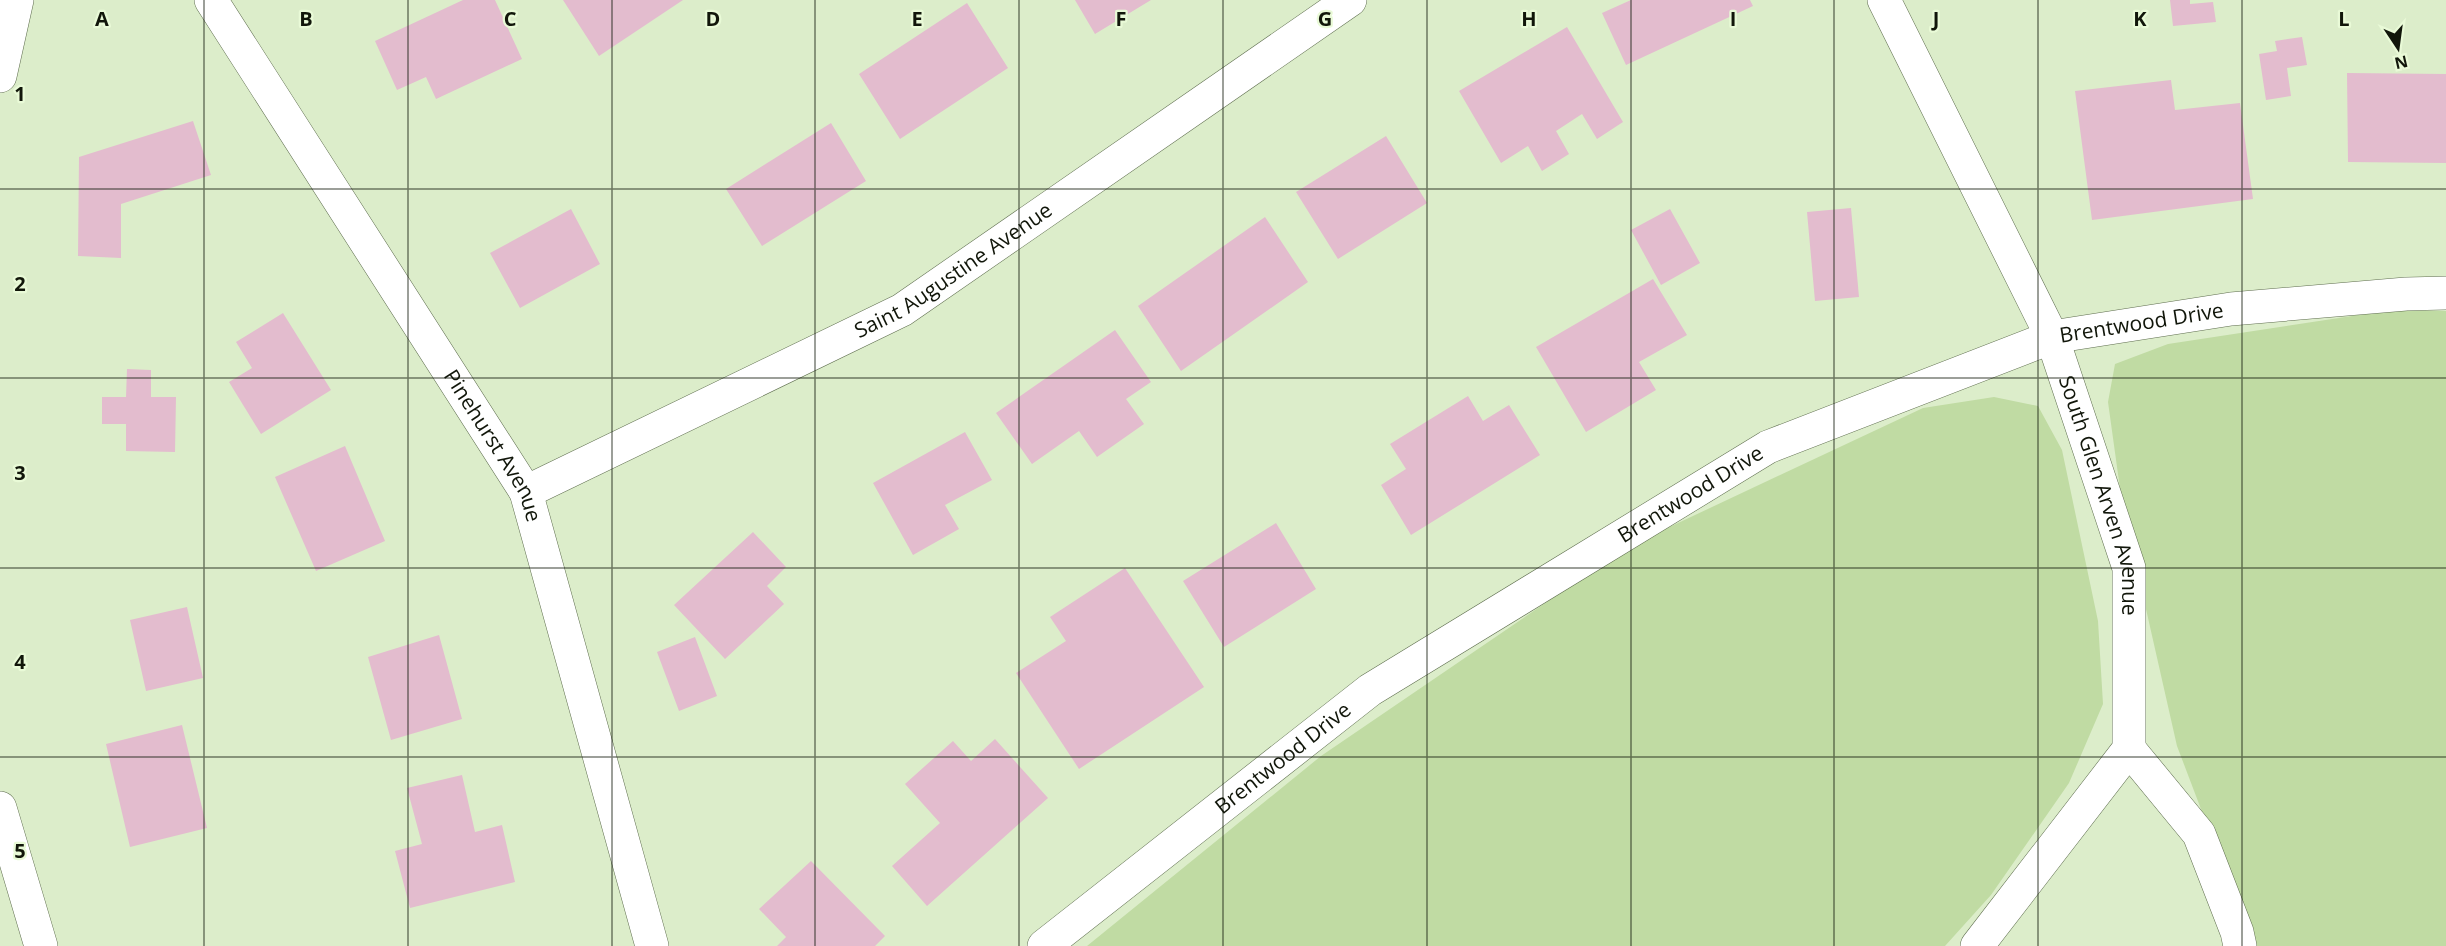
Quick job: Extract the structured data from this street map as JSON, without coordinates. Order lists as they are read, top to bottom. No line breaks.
{"streets":{"street":["Saint Augustine Avenue","Brentwood Drive","Pinehurst Avenue","South Glen Arven Avenue"]},"crossings":[["Saint Augustine Avenue","Pinehurst Avenue"],["Brentwood Drive","South Glen Arven Avenue"]],"north":"bottom","grid":{"columns":["A","B","C","D","E","F","G","H","I","J","K","L"],"rows":["1","2","3","4","5"]}}
